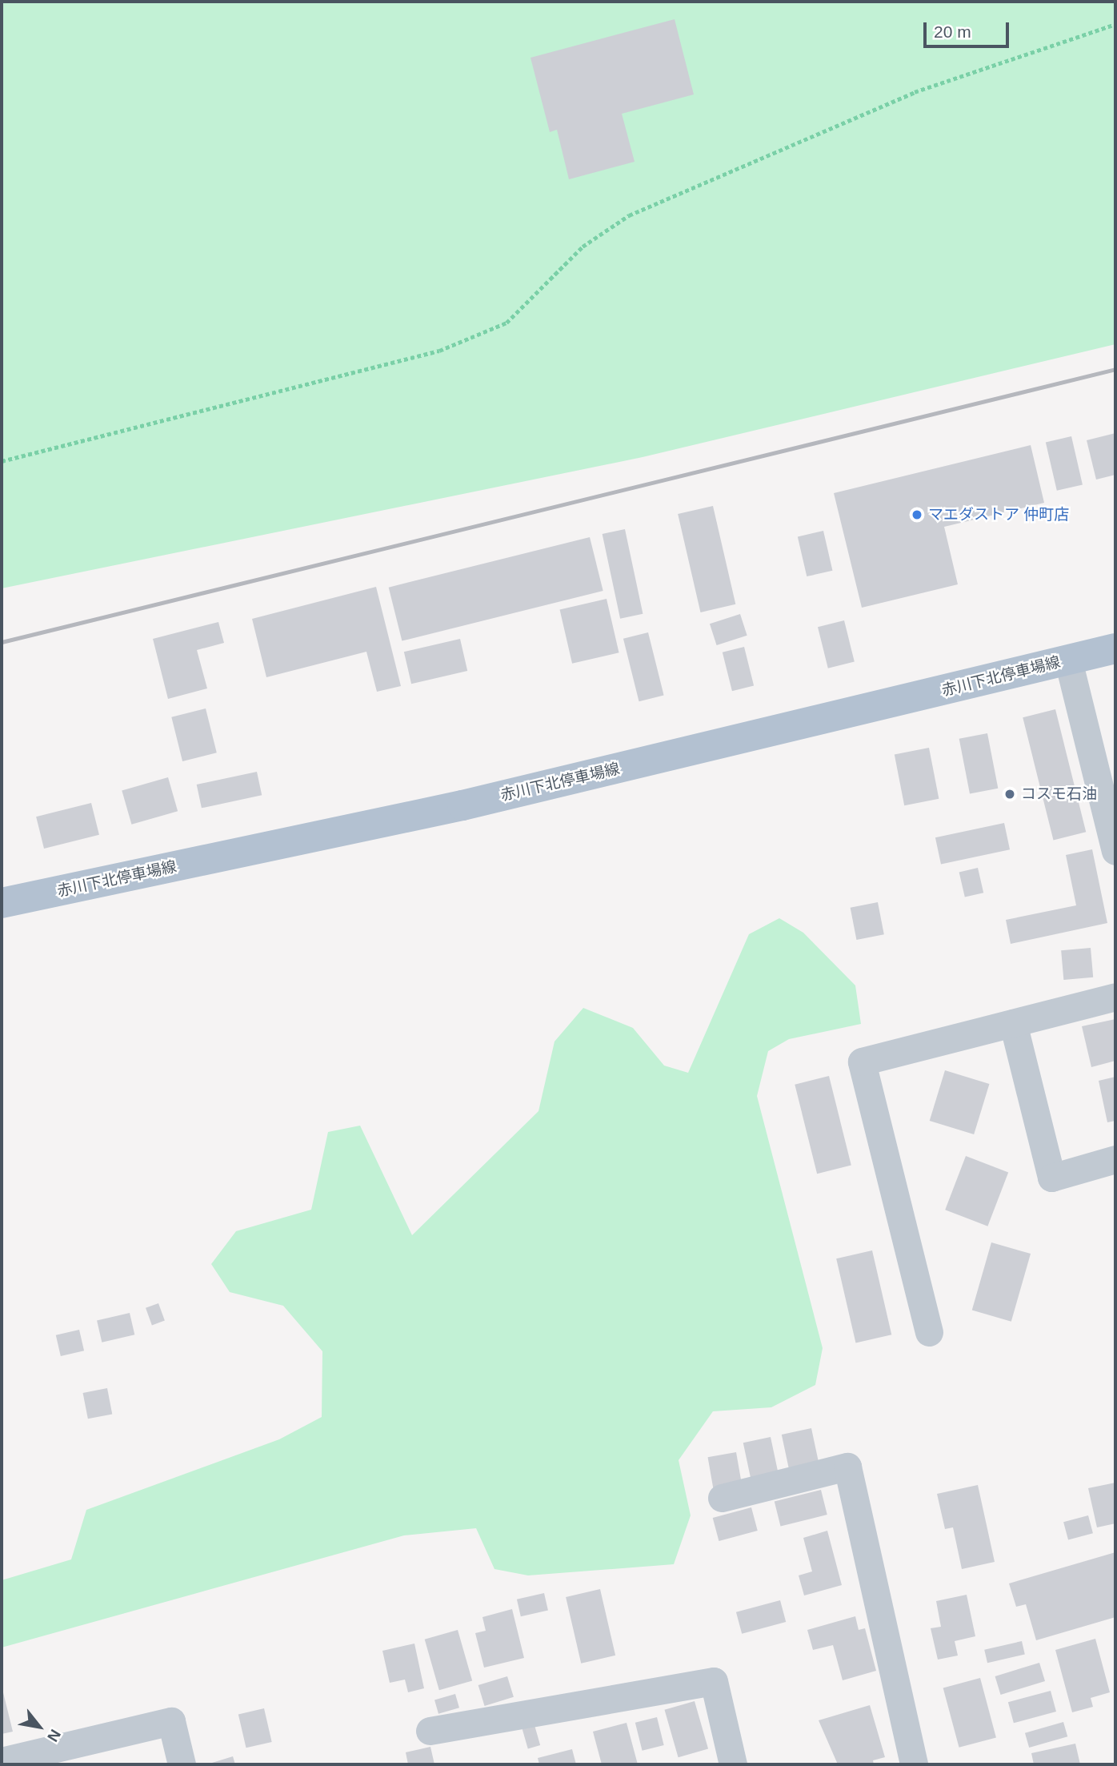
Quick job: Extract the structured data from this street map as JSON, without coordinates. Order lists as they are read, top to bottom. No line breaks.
{"streets":{"main road":["赤川下北停車場線"]},"places":["マエダストア 仲町店","コスモ石油"],"scale_bar":"20 m","north":"bottom right"}
